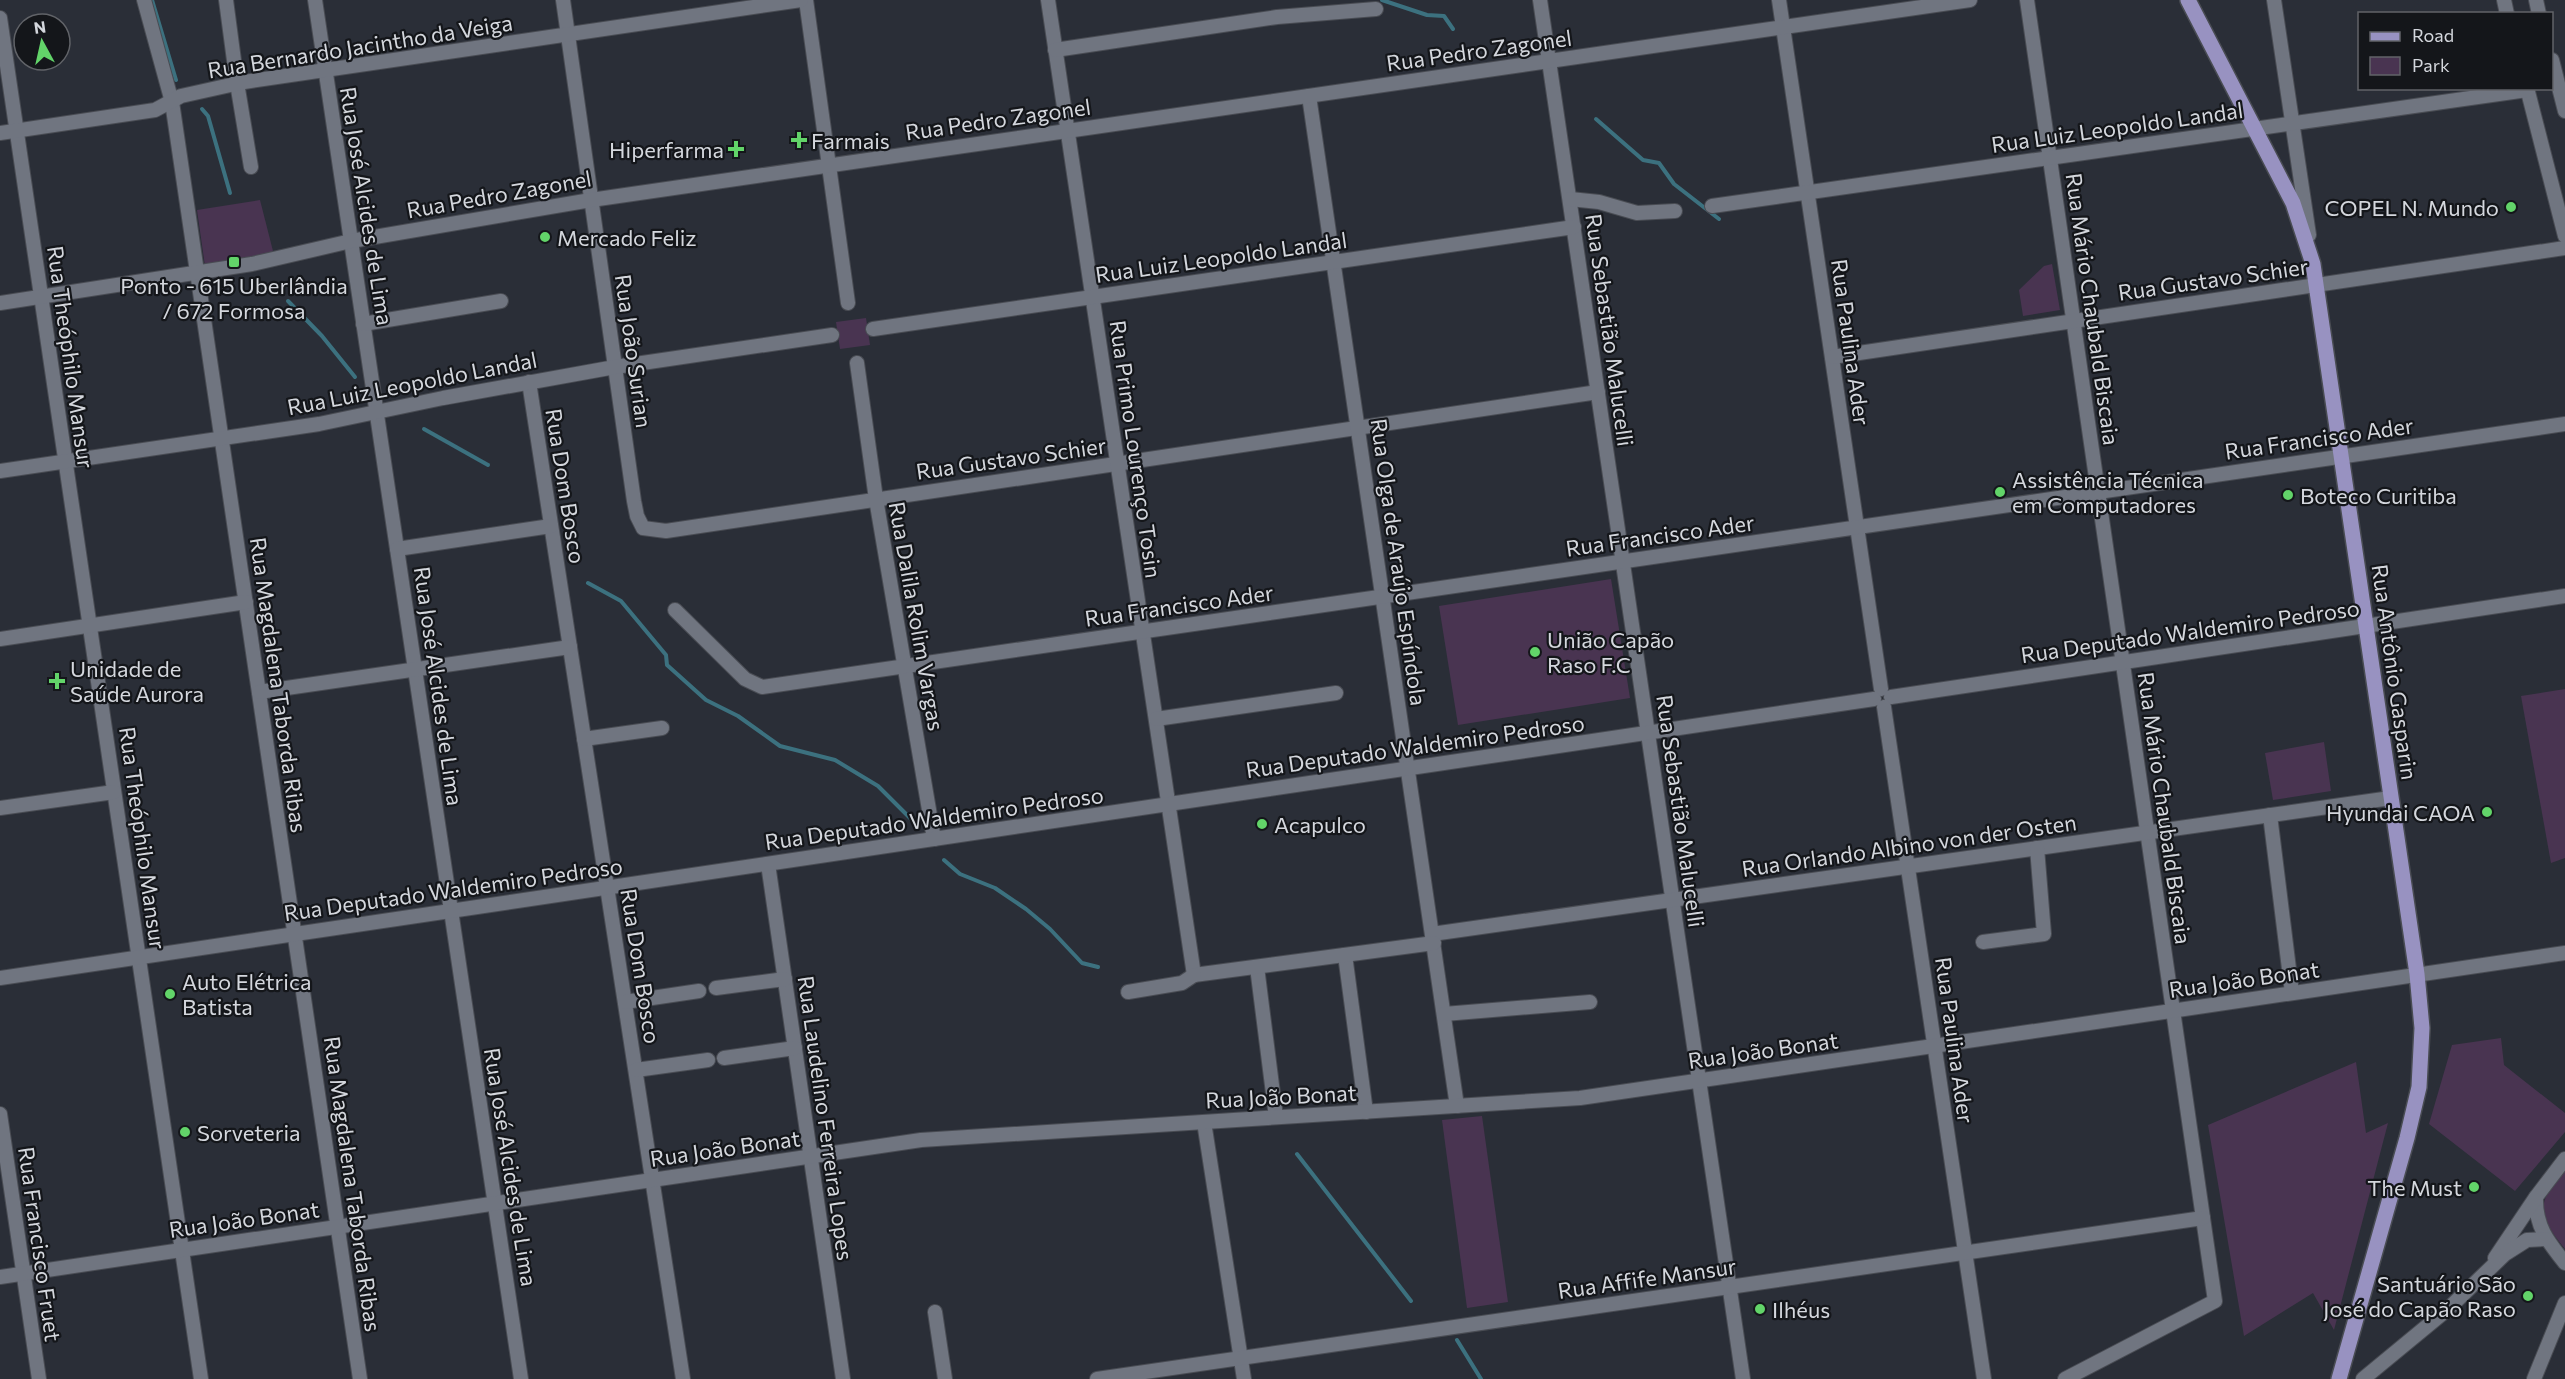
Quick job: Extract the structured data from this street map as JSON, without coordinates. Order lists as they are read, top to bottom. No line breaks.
{"streets":{"main road":["Rua Antônio Gasparin"],"street":["Rua Bernardo Jacintho da Veiga","Rua Pedro Zagonel","Rua Luiz Leopoldo Landal","Rua José Alcides de Lima","Rua Gustavo Schier","Rua Mário Chaubald Biscaia","Rua Sebastião Malucelli","Rua Paulina Ader","Rua João Surian","Rua Theóphilo Mansur","Rua Francisco Ader","Rua Primo Lourenço Tosin","Rua Dom Bosco","Rua Olga de Araújo Espíndola","Rua Dalila Rolim Vargas","Rua Deputado Waldemiro Pedroso","Rua Magdalena Taborda Ribas","Rua Orlando Albino von der Osten","Rua João Bonat","Rua Laudelino Ferreira Lopes","Rua Francisco Fruet","Rua Affife Mansur"]},"crossings":[["Rua Bernardo Jacintho da Veiga","Rua José Alcides de Lima"],["Rua Bernardo Jacintho da Veiga","Rua João Surian"],["Rua Bernardo Jacintho da Veiga","Rua Theóphilo Mansur"],["Rua Bernardo Jacintho da Veiga","Rua Magdalena Taborda Ribas"],["Rua Pedro Zagonel","Rua José Alcides de Lima"],["Rua Pedro Zagonel","Rua Sebastião Malucelli"],["Rua Pedro Zagonel","Rua Paulina Ader"],["Rua Pedro Zagonel","Rua João Surian"],["Rua Pedro Zagonel","Rua Theóphilo Mansur"],["Rua Pedro Zagonel","Rua Primo Lourenço Tosin"],["Rua Pedro Zagonel","Rua Olga de Araújo Espíndola"],["Rua Pedro Zagonel","Rua Magdalena Taborda Ribas"],["Rua Luiz Leopoldo Landal","Rua José Alcides de Lima"],["Rua Luiz Leopoldo Landal","Rua Mário Chaubald Biscaia"],["Rua Luiz Leopoldo Landal","Rua Sebastião Malucelli"],["Rua Luiz Leopoldo Landal","Rua Paulina Ader"],["Rua Luiz Leopoldo Landal","Rua João Surian"],["Rua Luiz Leopoldo Landal","Rua Theóphilo Mansur"],["Rua Luiz Leopoldo Landal","Rua Primo Lourenço Tosin"],["Rua Luiz Leopoldo Landal","Rua Dom Bosco"],["Rua Luiz Leopoldo Landal","Rua Olga de Araújo Espíndola"],["Rua Luiz Leopoldo Landal","Rua Antônio Gasparin"],["Rua Luiz Leopoldo Landal","Rua Magdalena Taborda Ribas"],["Rua José Alcides de Lima","Rua Deputado Waldemiro Pedroso"],["Rua José Alcides de Lima","Rua João Bonat"],["Rua Gustavo Schier","Rua Mário Chaubald Biscaia"],["Rua Gustavo Schier","Rua Sebastião Malucelli"],["Rua Gustavo Schier","Rua Paulina Ader"],["Rua Gustavo Schier","Rua João Surian"],["Rua Gustavo Schier","Rua Primo Lourenço Tosin"],["Rua Gustavo Schier","Rua Olga de Araújo Espíndola"],["Rua Gustavo Schier","Rua Dalila Rolim Vargas"],["Rua Gustavo Schier","Rua Antônio Gasparin"],["Rua Mário Chaubald Biscaia","Rua Francisco Ader"],["Rua Mário Chaubald Biscaia","Rua Deputado Waldemiro Pedroso"],["Rua Mário Chaubald Biscaia","Rua Orlando Albino von der Osten"],["Rua Mário Chaubald Biscaia","Rua João Bonat"],["Rua Mário Chaubald Biscaia","Rua Affife Mansur"],["Rua Sebastião Malucelli","Rua Francisco Ader"],["Rua Sebastião Malucelli","Rua Deputado Waldemiro Pedroso"],["Rua Sebastião Malucelli","Rua Orlando Albino von der Osten"],["Rua Sebastião Malucelli","Rua João Bonat"],["Rua Sebastião Malucelli","Rua Affife Mansur"],["Rua Paulina Ader","Rua Francisco Ader"],["Rua Paulina Ader","Rua Deputado Waldemiro Pedroso"],["Rua Paulina Ader","Rua Orlando Albino von der Osten"],["Rua Paulina Ader","Rua João Bonat"],["Rua Paulina Ader","Rua Affife Mansur"],["Rua Theóphilo Mansur","Rua Deputado Waldemiro Pedroso"],["Rua Theóphilo Mansur","Rua João Bonat"],["Rua Francisco Ader","Rua Primo Lourenço Tosin"],["Rua Francisco Ader","Rua Olga de Araújo Espíndola"],["Rua Francisco Ader","Rua Dalila Rolim Vargas"],["Rua Francisco Ader","Rua Antônio Gasparin"],["Rua Primo Lourenço Tosin","Rua Deputado Waldemiro Pedroso"],["Rua Primo Lourenço Tosin","Rua Orlando Albino von der Osten"],["Rua Dom Bosco","Rua Deputado Waldemiro Pedroso"],["Rua Dom Bosco","Rua João Bonat"],["Rua Olga de Araújo Espíndola","Rua Deputado Waldemiro Pedroso"],["Rua Olga de Araújo Espíndola","Rua Orlando Albino von der Osten"],["Rua Olga de Araújo Espíndola","Rua João Bonat"],["Rua Dalila Rolim Vargas","Rua Deputado Waldemiro Pedroso"],["Rua Deputado Waldemiro Pedroso","Rua Antônio Gasparin"],["Rua Deputado Waldemiro Pedroso","Rua Magdalena Taborda Ribas"],["Rua Deputado Waldemiro Pedroso","Rua Laudelino Ferreira Lopes"],["Rua Antônio Gasparin","Rua Orlando Albino von der Osten"],["Rua Antônio Gasparin","Rua João Bonat"],["Rua Magdalena Taborda Ribas","Rua João Bonat"],["Rua João Bonat","Rua Laudelino Ferreira Lopes"],["Rua João Bonat","Rua Francisco Fruet"]],"places":{"health":["Farmais","Hiperfarma","Unidade de Saúde Aurora"],"other":["COPEL N. Mundo","Mercado Feliz","Assistência Técnica em Computadores","Boteco Curitiba","União Capão Raso F.C","Hyundai CAOA","Acapulco","Auto Elétrica Batista","Sorveteria","The Must","Santuário São José do Capão Raso","Ilhéus"],"transit":["Ponto - 615 Uberlândia / 672 Formosa"]},"legend":["Road","Park"],"north":"top"}
